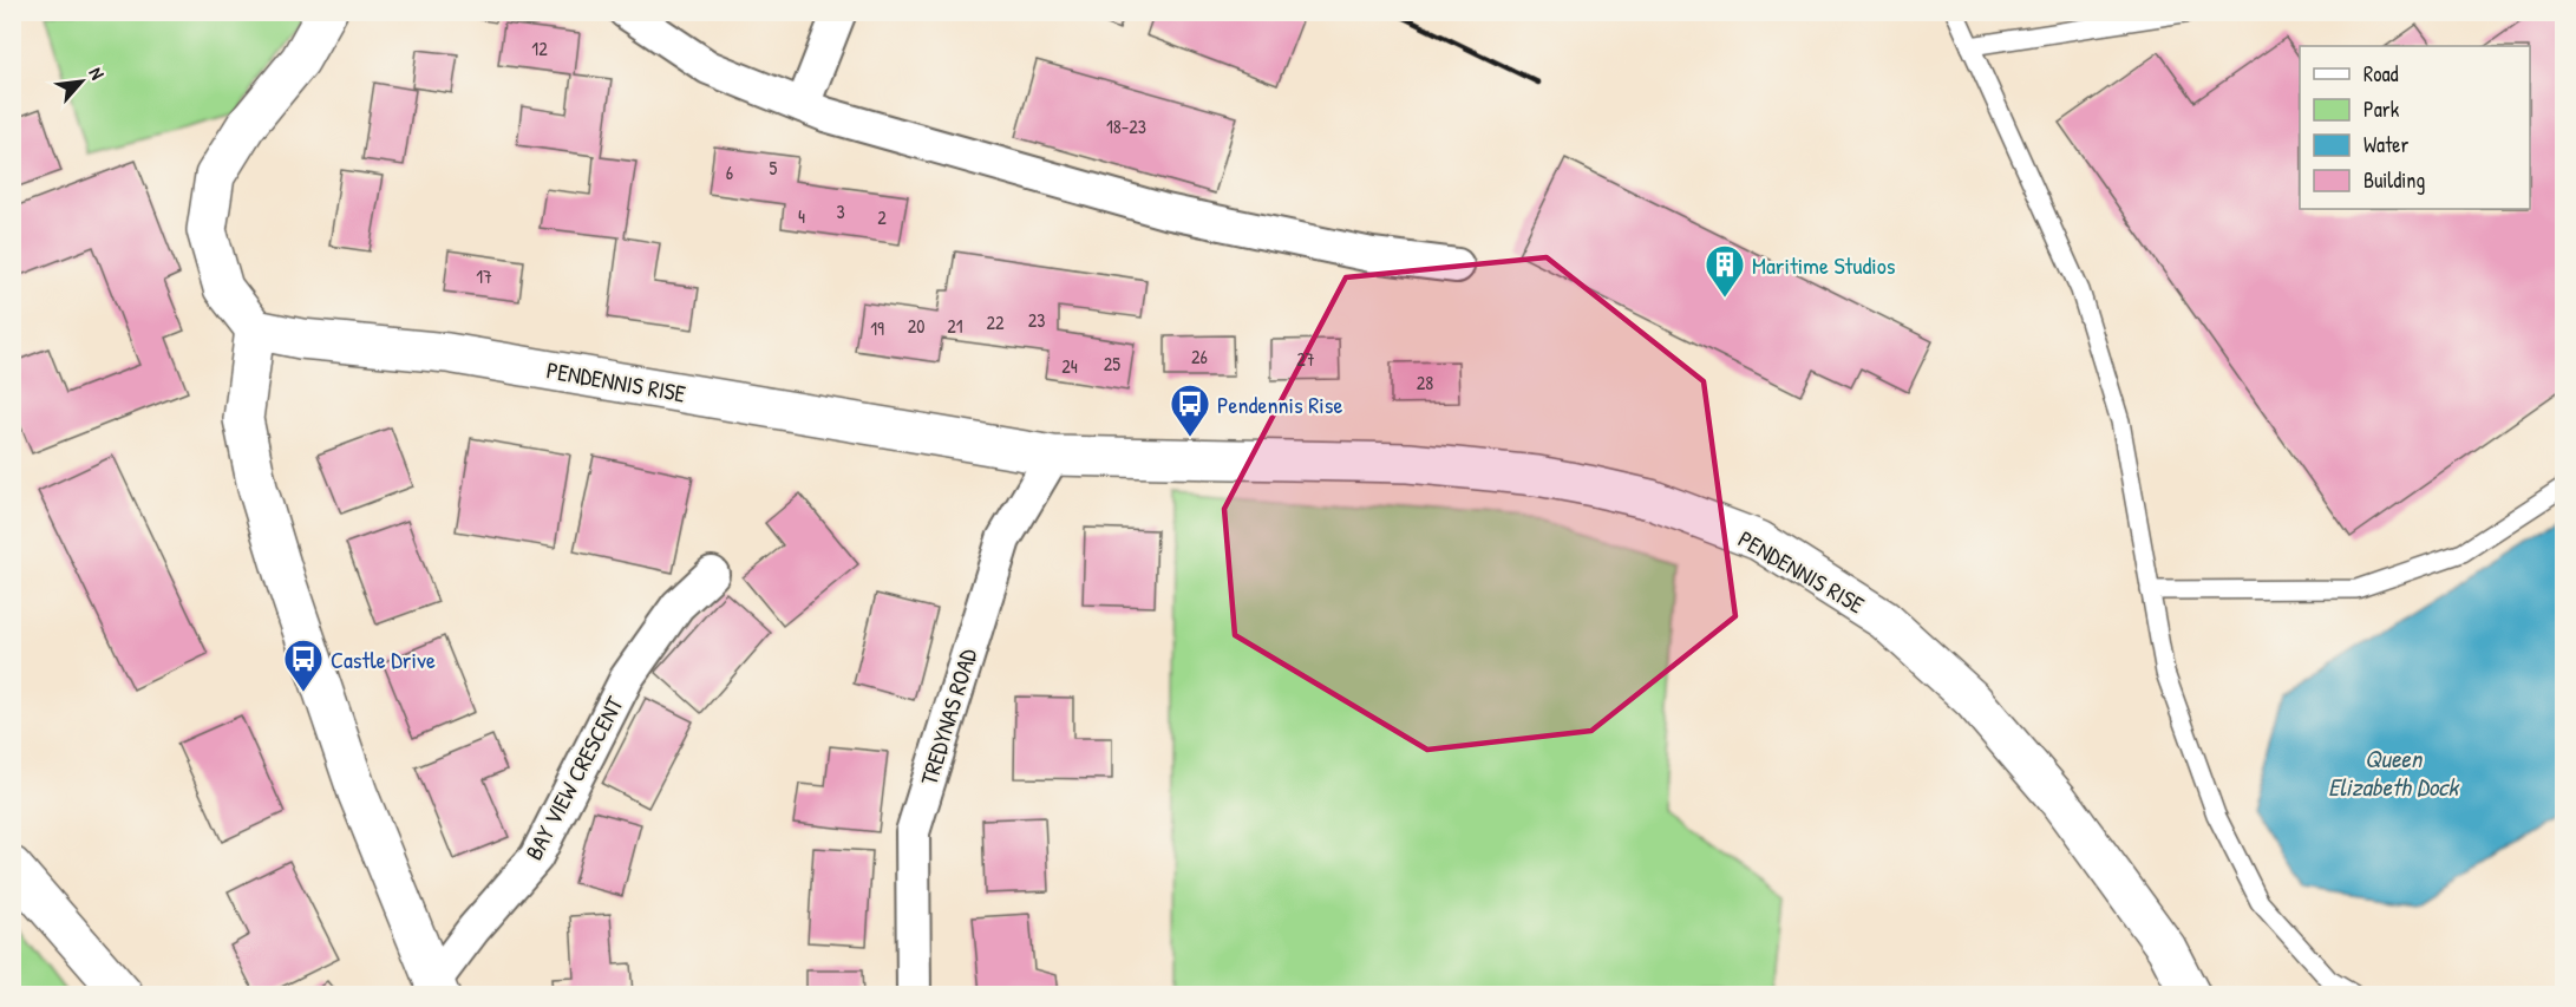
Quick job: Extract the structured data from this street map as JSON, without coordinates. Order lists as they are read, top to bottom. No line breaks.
{"streets":{"street":["PENDENNIS RISE","TREDYNAS ROAD","BAY VIEW CRESCENT"]},"crossings":[["PENDENNIS RISE","TREDYNAS ROAD"]],"water":["Queen Elizabeth Dock"],"places":{"building":["Maritime Studios"],"bus stop":["Pendennis Rise","Castle Drive"]},"house_numbers":["12","18-23","5","6","3","4","2","17","23","22","20","21","19","26","27","25","24","28"],"legend":["Road","Park","Water","Building"],"north":"top right"}
